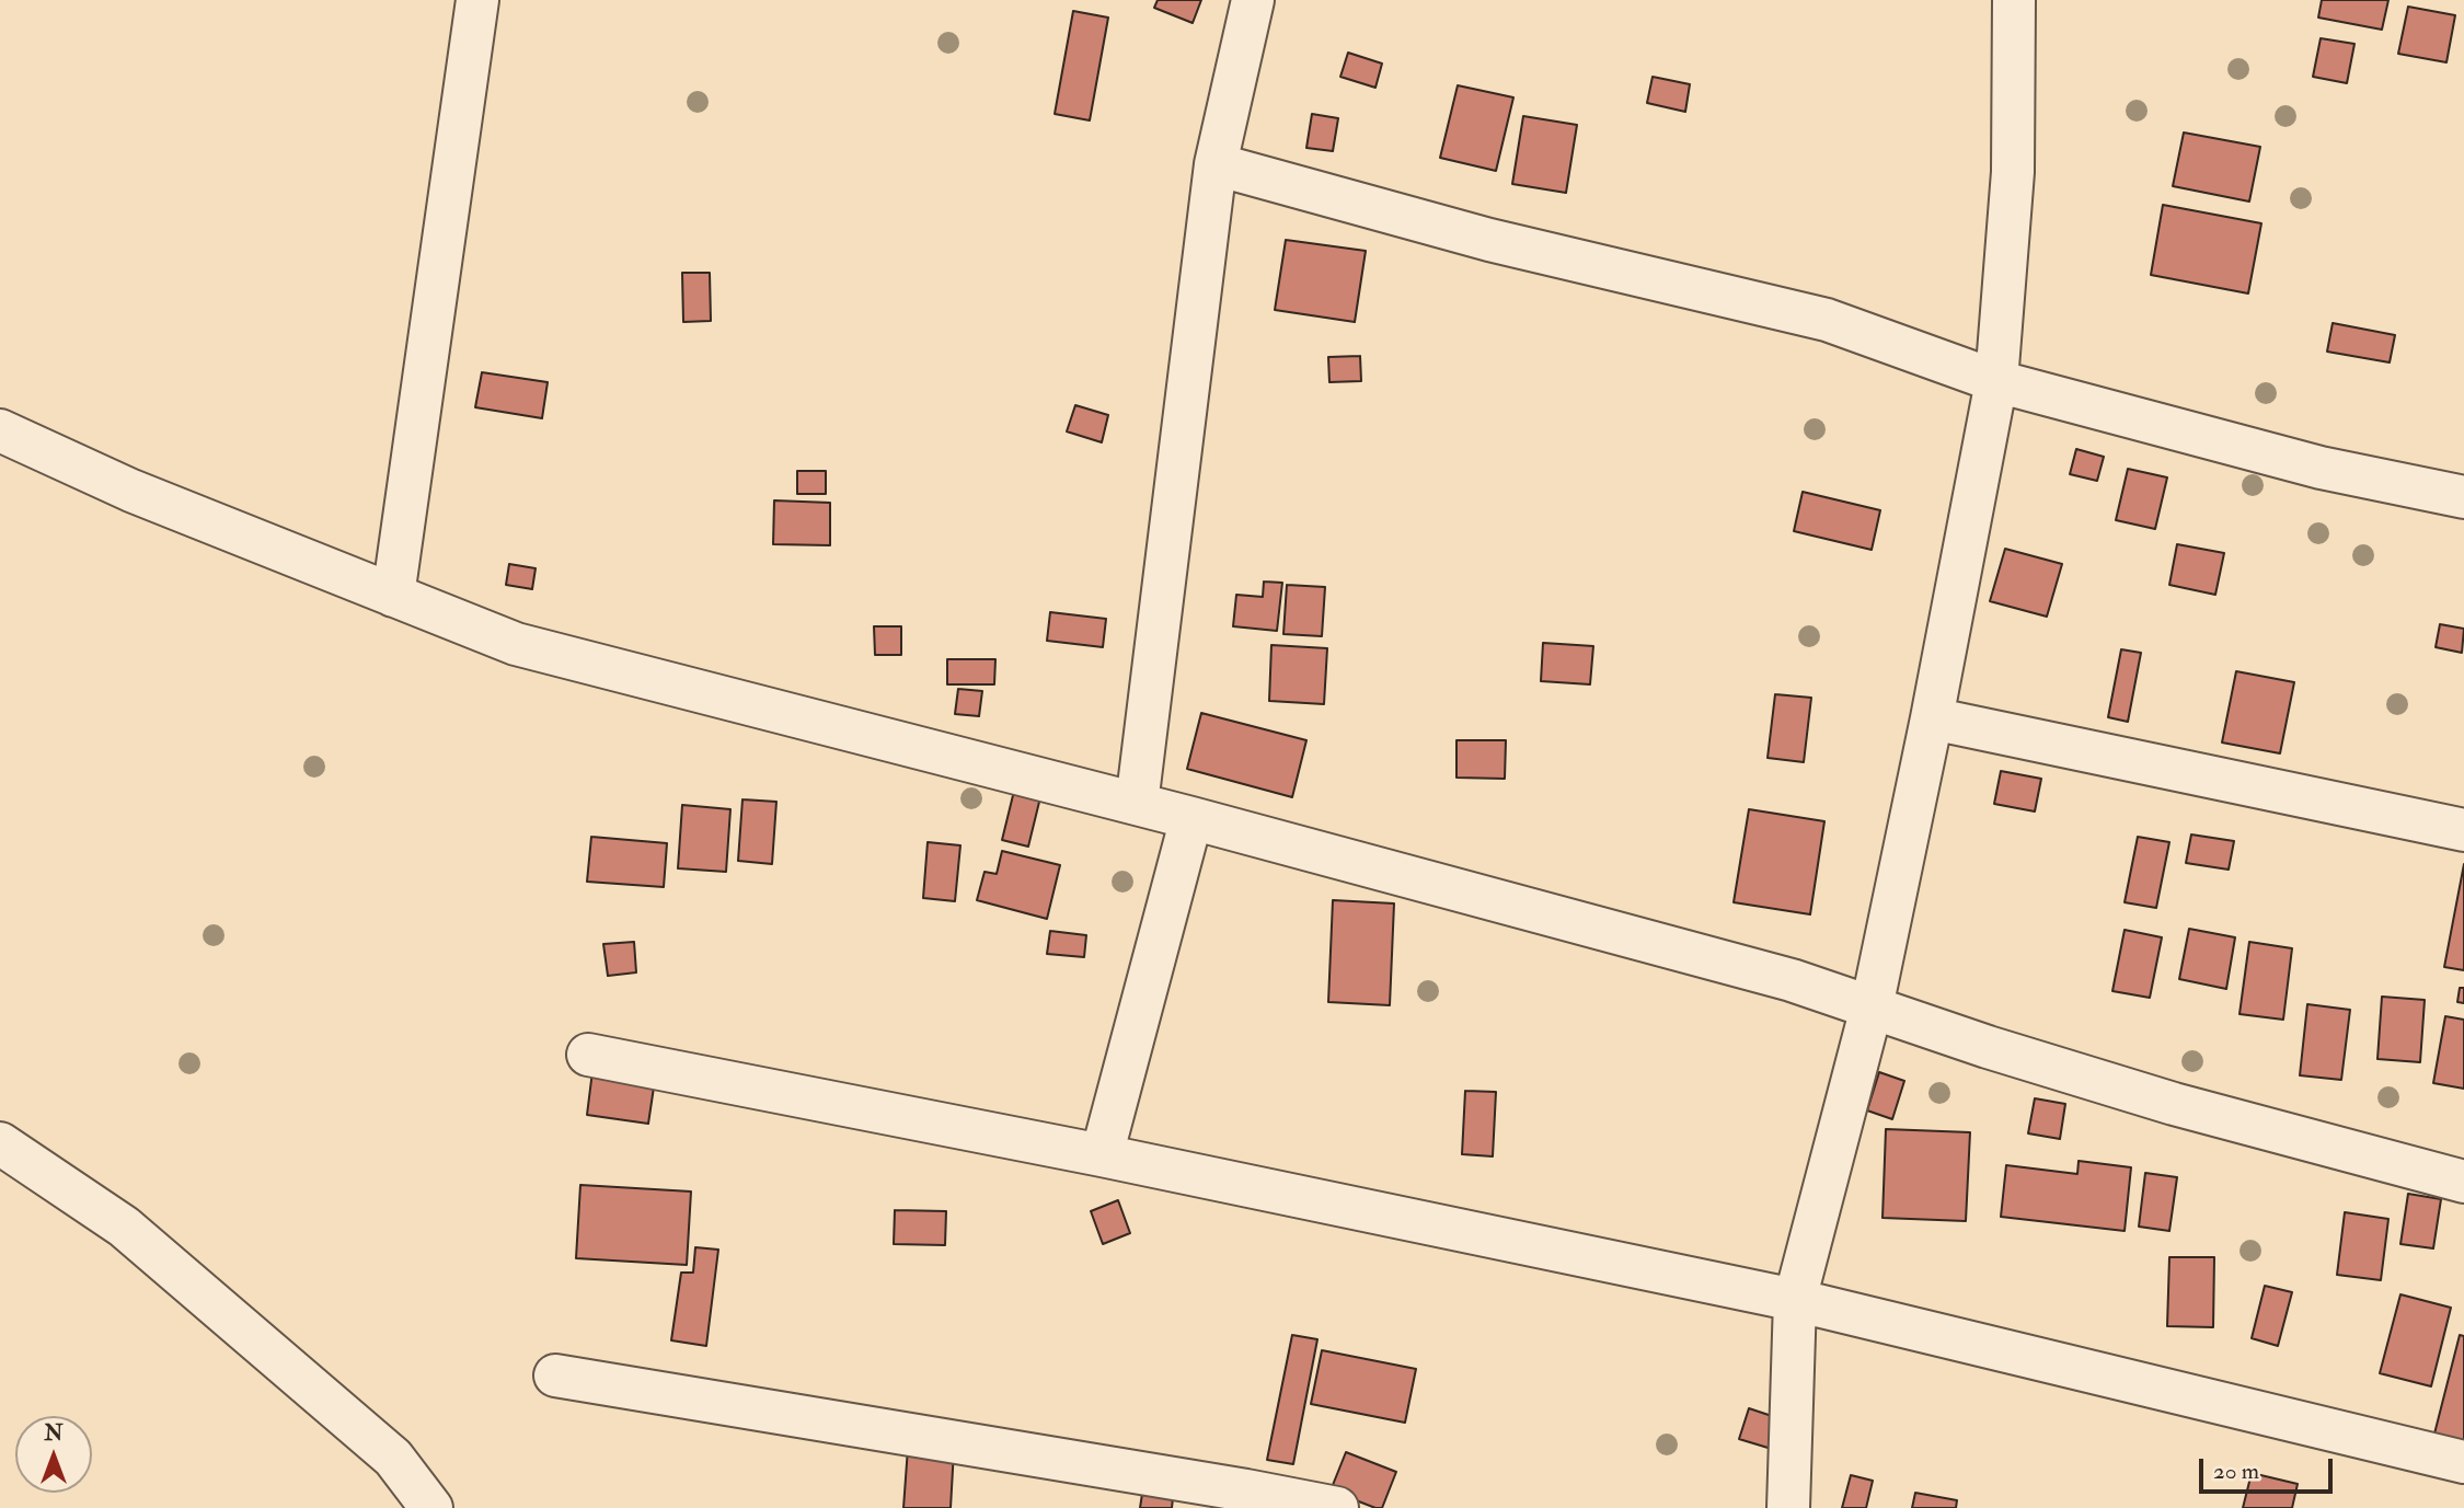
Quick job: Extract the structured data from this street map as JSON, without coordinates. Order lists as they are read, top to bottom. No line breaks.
{"scale_bar":"20 m","north":"top"}
